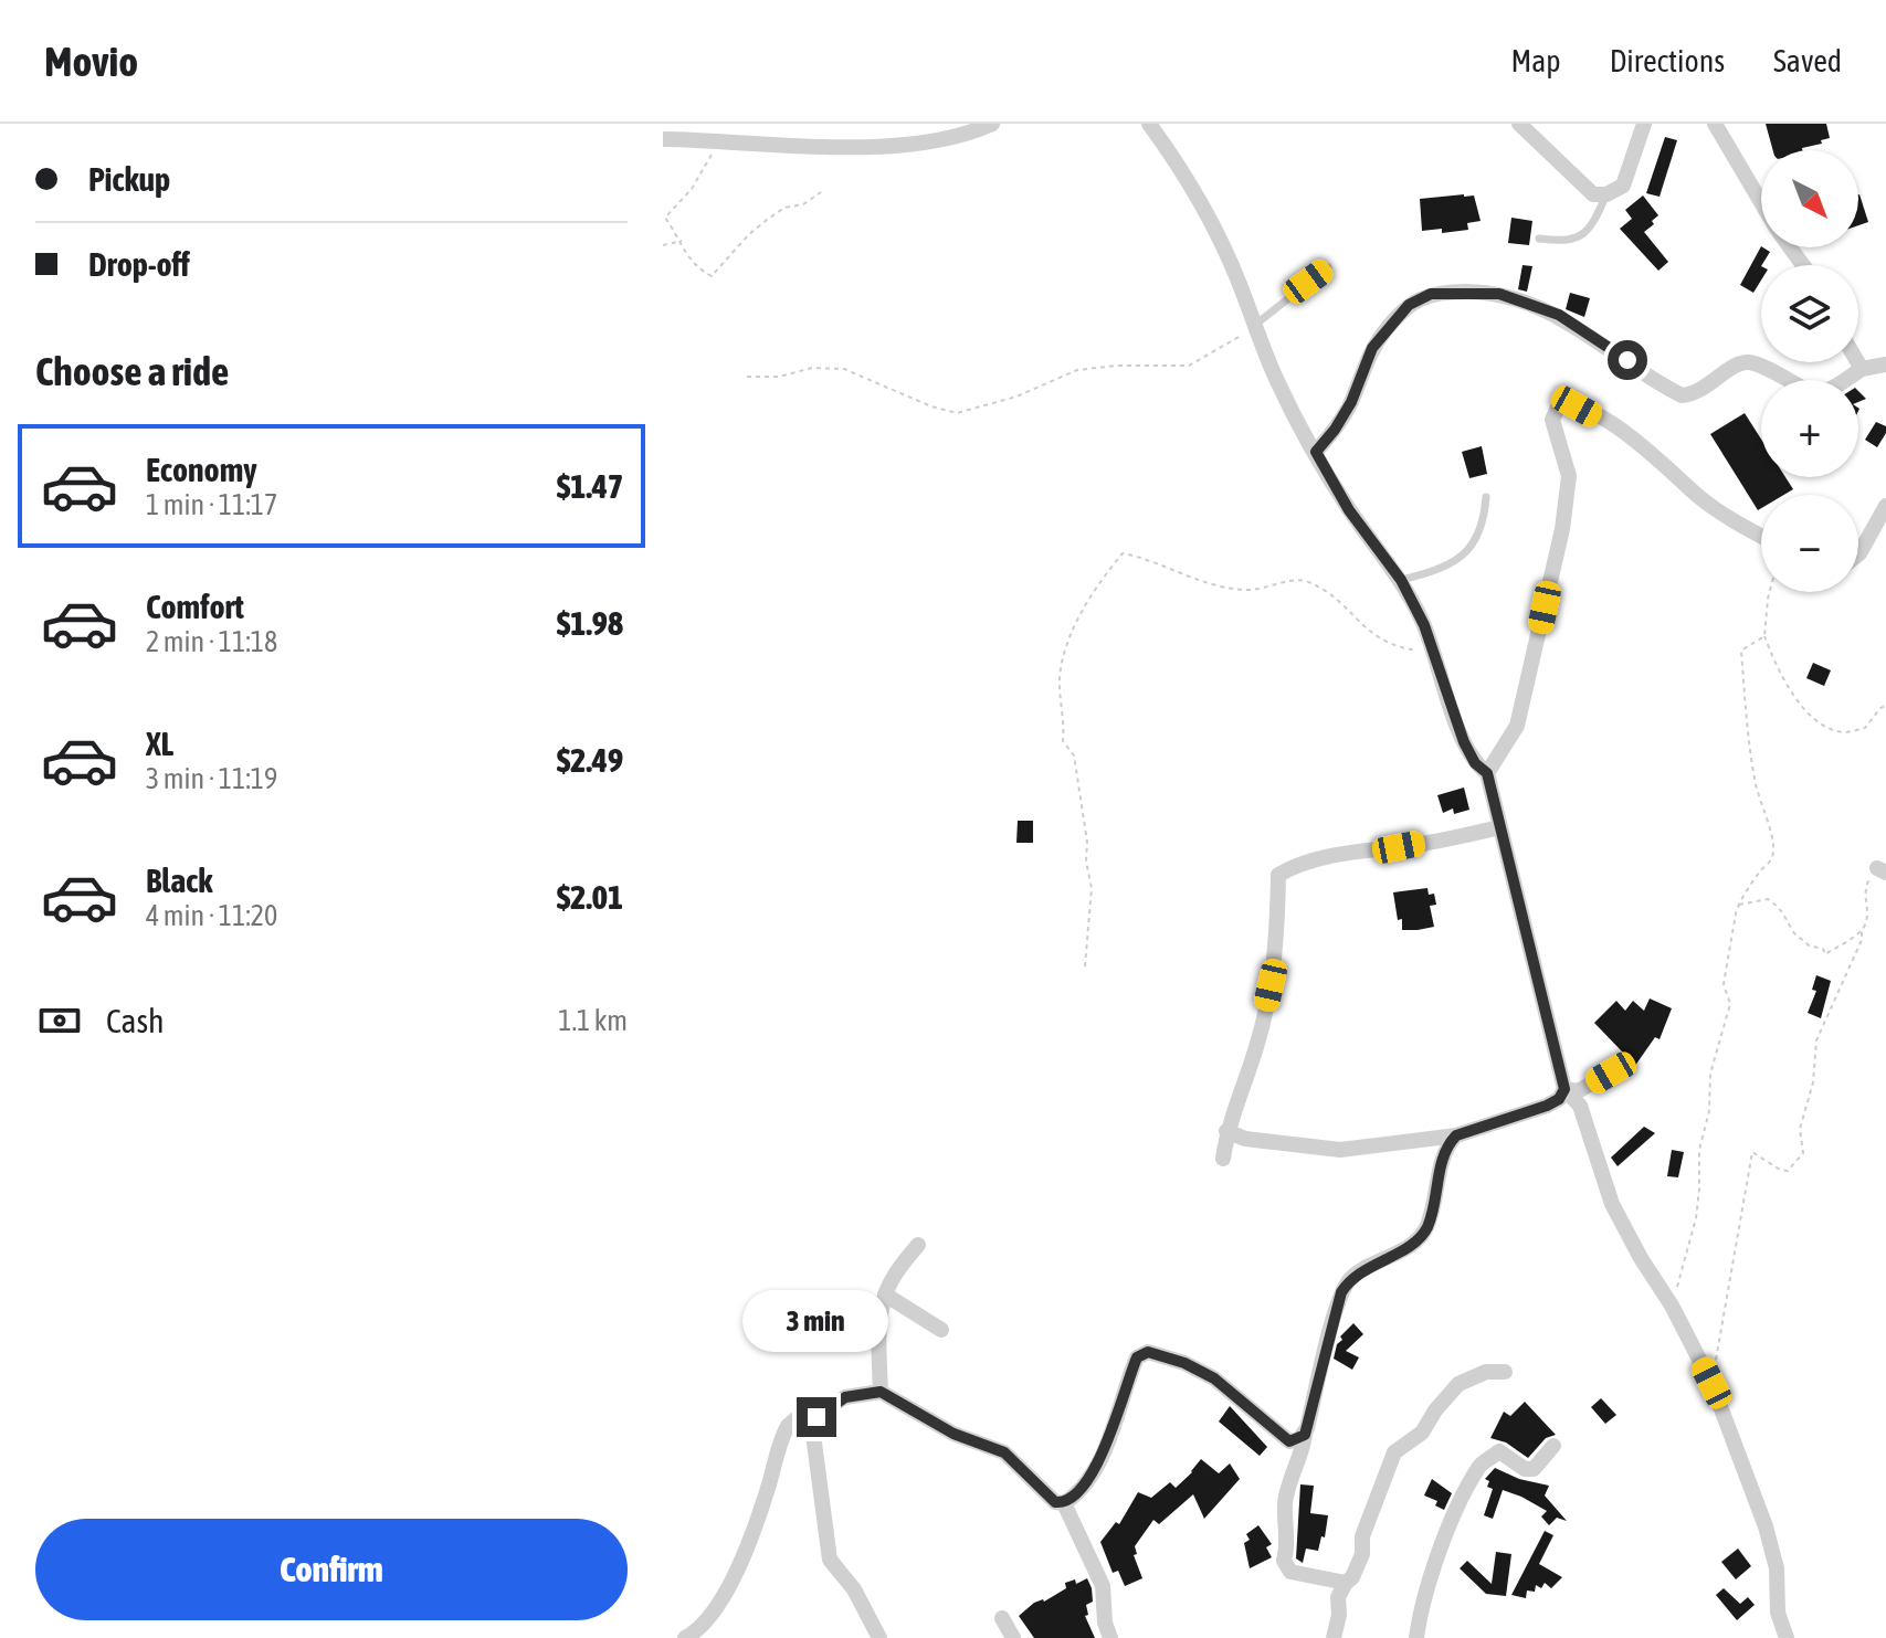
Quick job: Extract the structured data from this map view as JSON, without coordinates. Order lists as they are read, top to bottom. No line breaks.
{"north":"bottom right","page":{"header":"Movio","nav":["Map","Directions","Saved"],"banner":["Pickup","Drop-off"],"map_buttons":["+","−"],"heading":"Choose a ride","list":[{"name":"Economy","note":"1 min · 11:17","value":"$1.47"},{"name":"Comfort","note":"2 min · 11:18","value":"$1.98"},{"name":"XL","note":"3 min · 11:19","value":"$2.49"},{"name":"Black","note":"4 min · 11:20","value":"$2.01"}],"pay":["Cash","1.1 km"],"bubble":"3 min","buttons":"Confirm"}}
